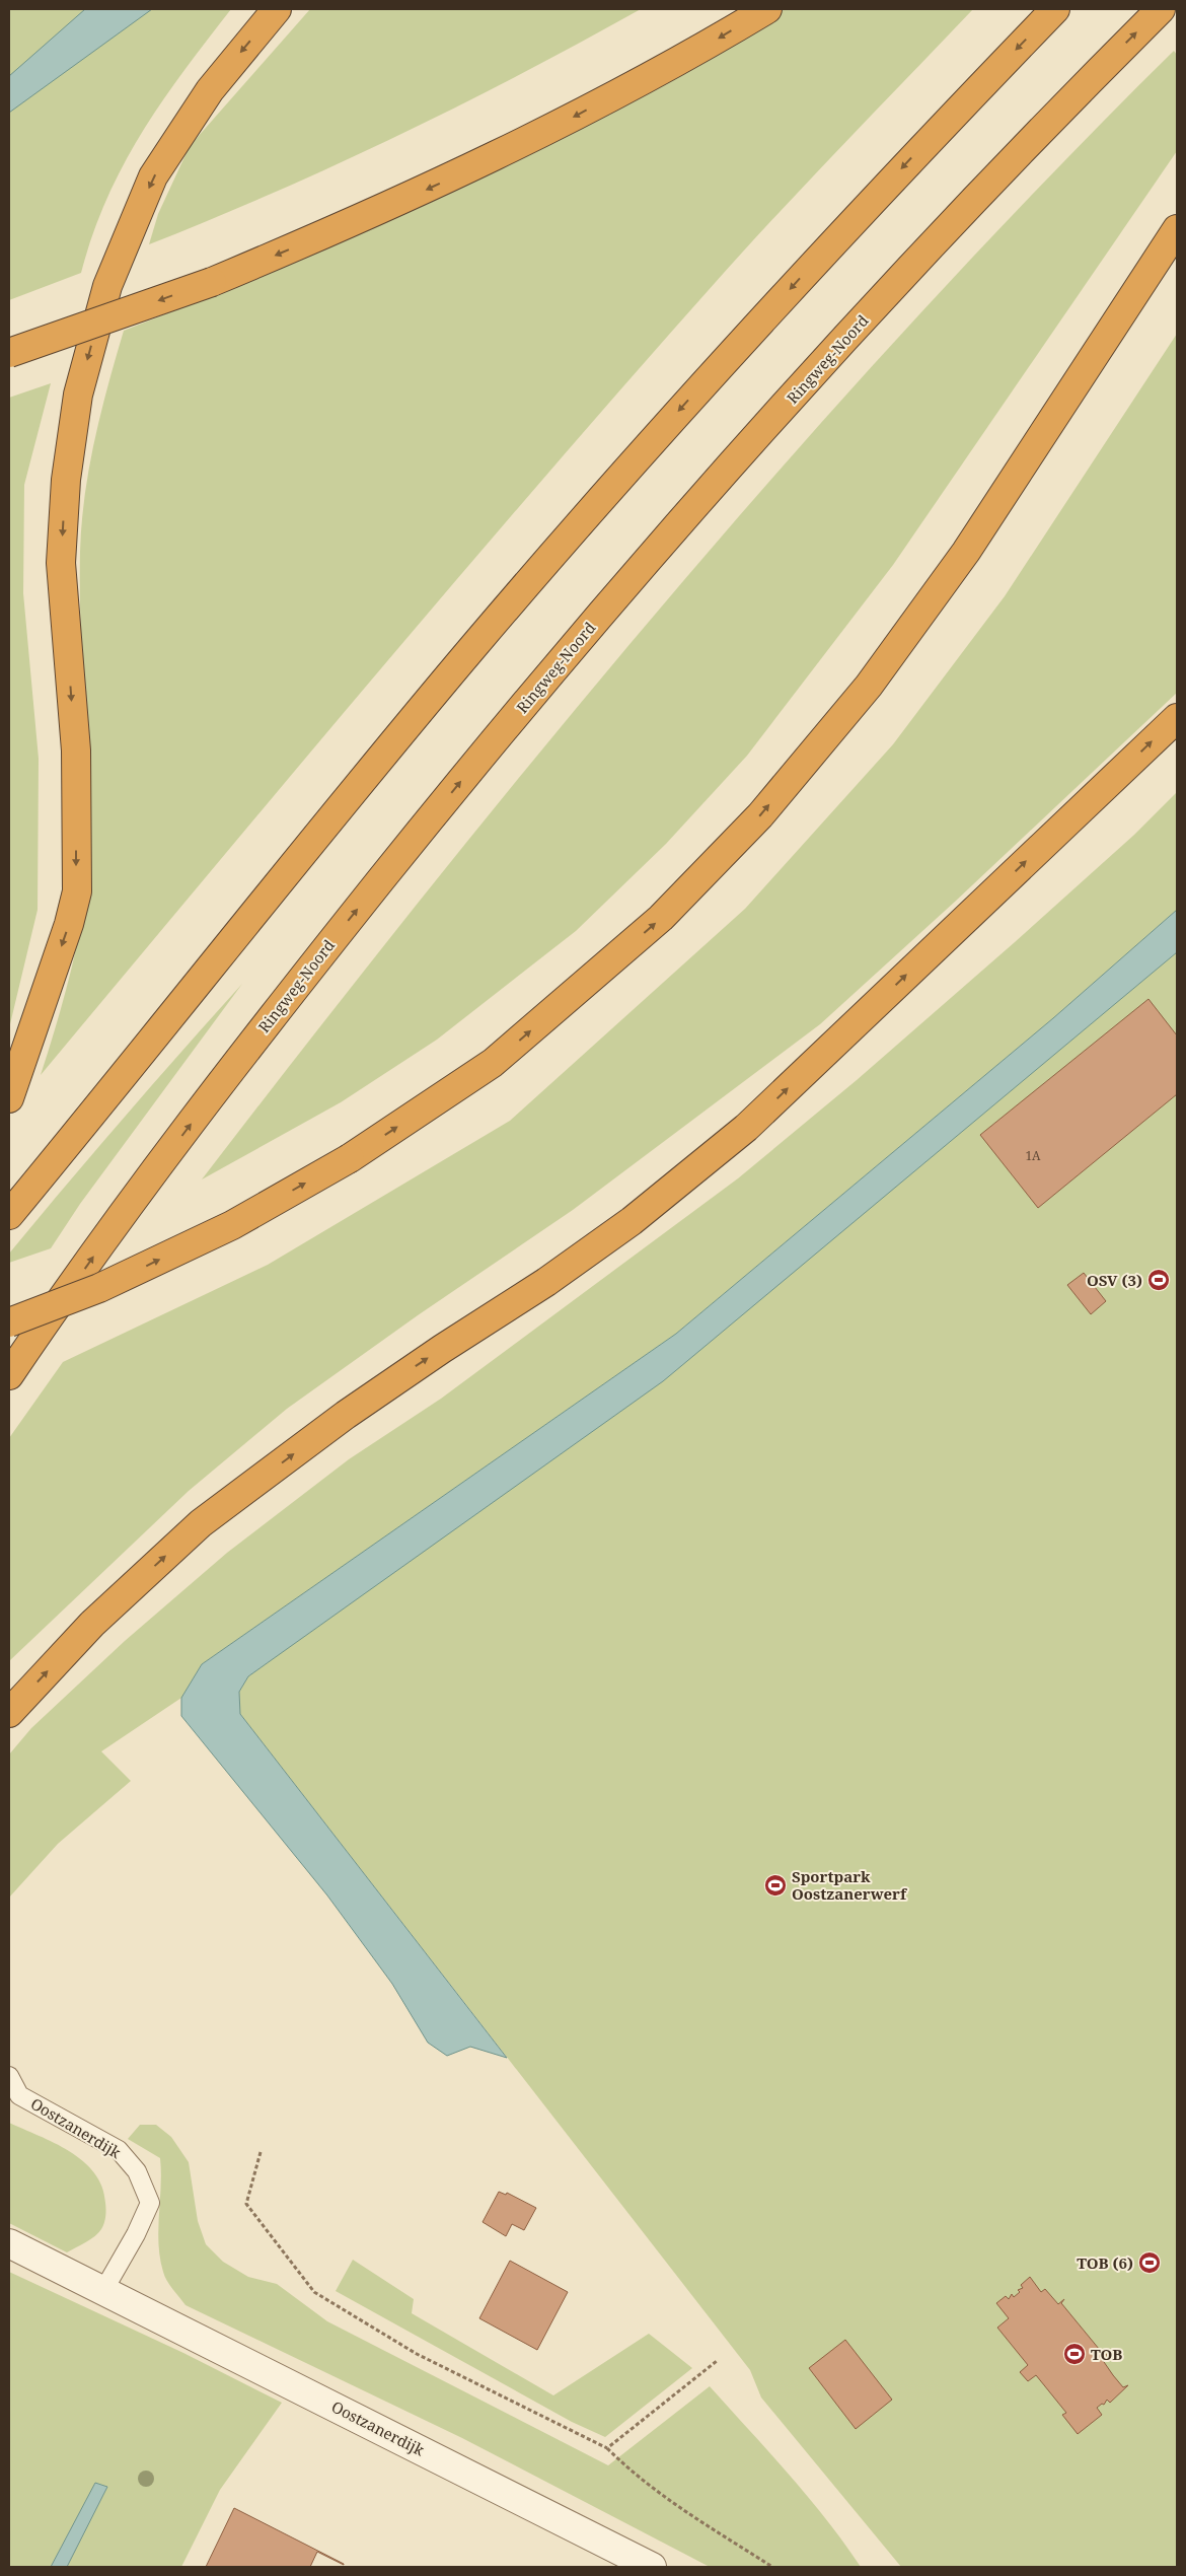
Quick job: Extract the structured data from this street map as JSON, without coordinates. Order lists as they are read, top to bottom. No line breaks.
{"streets":{"highway":["Ringweg-Noord"],"street":["Oostzanerdijk"]},"places":{"sports":["OSV (3)","Sportpark Oostzanerwerf","TOB (6)","TOB"]},"house_numbers":["1A"]}
